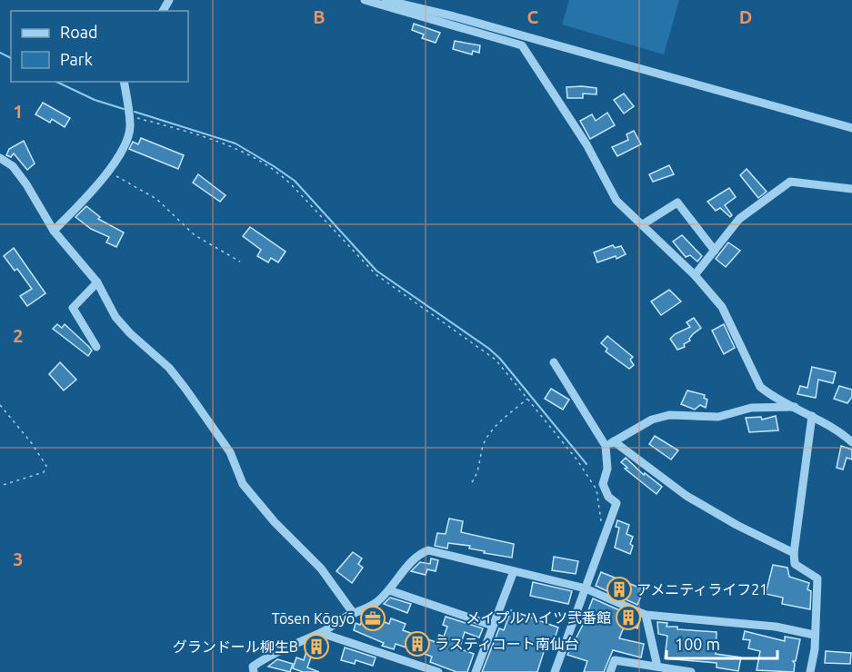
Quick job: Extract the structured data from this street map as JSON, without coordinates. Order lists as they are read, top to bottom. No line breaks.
{"places":{"building":["アメニティライフ21","メイプルハイツ弐番館","ラスティコート南仙台","グランドール柳生B"],"office":["Tōsen Kōgyō"]},"legend":["Road","Park"],"scale_bar":"100 m","grid":{"columns":["B","C","D"],"rows":["1","2","3"]}}
